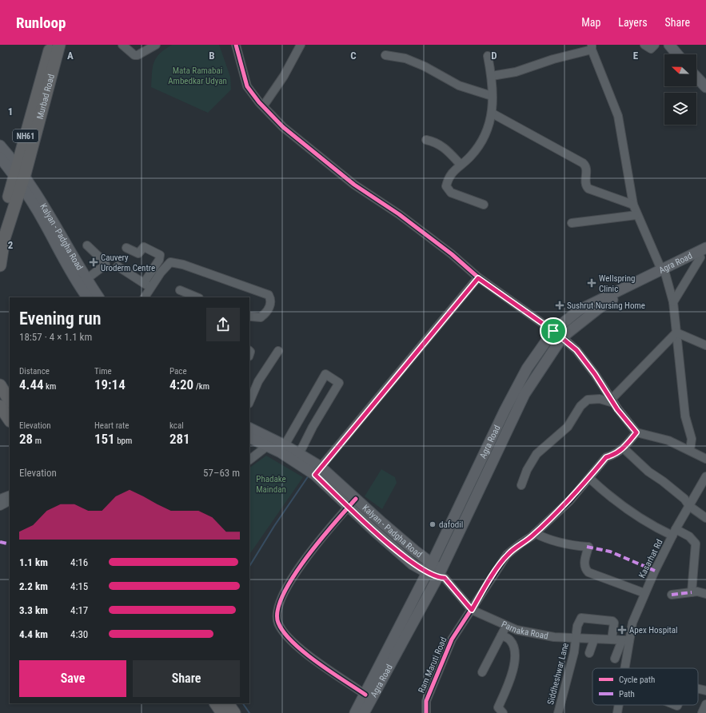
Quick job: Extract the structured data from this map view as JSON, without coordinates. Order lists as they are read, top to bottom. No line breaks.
{"streets":{"highway":["Murbad Road","NH61"],"main road":["Kalyan - Padgha Road","Agra Road"],"street":["Kasarhat Rd","Parnaka Road","Ram Maruti Road","Siddheshwar Lane"]},"crossings":[["Murbad Road","NH61"],["Murbad Road","Kalyan - Padgha Road"],["NH61","Kalyan - Padgha Road"],["Kalyan - Padgha Road","Agra Road"],["Kalyan - Padgha Road","Parnaka Road"],["Agra Road","Parnaka Road"],["Kasarhat Rd","Parnaka Road"],["Parnaka Road","Ram Maruti Road"],["Parnaka Road","Siddheshwar Lane"]],"parks":["Mata Ramabai Ambedkar Udyan","Phadake Maindan"],"places":{"health":["Cauvery Uroderm Centre","Wellspring Clinic","Sushrut Nursing Home","Apex Hospital"],"other":["dafodil"]},"legend":["Cycle path","Path"],"north":"left","page":{"header":"Runloop","nav":["Map","Layers","Share"],"heading":["Evening run","18:57 · 4 × 1.1 km"],"stats":[["Distance","4.44 km"],["Time","19:14"],["Pace","4:20 /km"],["Elevation","28 m"],["Heart rate","151 bpm"],["kcal","281"]],"chart":["Elevation","57–63 m"],"list":[{"name":"1.1 km","note":"4:16"},{"name":"2.2 km","note":"4:15"},{"name":"3.3 km","note":"4:17"},{"name":"4.4 km","note":"4:30"}],"buttons":["Save","Share"]},"grid":{"columns":["A","B","C","D","E"],"rows":["1","2"]}}
